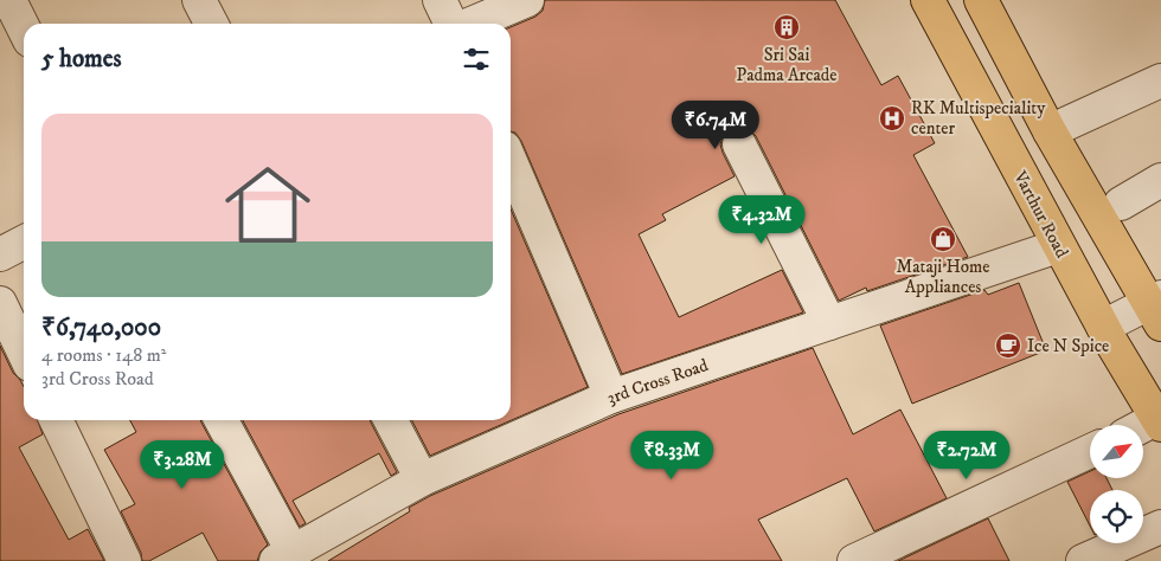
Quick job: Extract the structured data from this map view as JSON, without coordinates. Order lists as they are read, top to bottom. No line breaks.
{"streets":{"main road":["Varthur Road"],"street":["3rd Cross Road"]},"crossings":[["Varthur Road","3rd Cross Road"]],"places":{"building":["Sri Sai Padma Arcade"],"hospital":["RK Multispeciality center"],"shop":["Mataji Home Appliances"],"cafe":["Ice N Spice"]},"north":"top right","page":{"heading":"5 homes","list":[{"name":"₹6,740,000","note":"4 rooms · 148 m² · 3rd Cross Road"}],"price":["₹6.74M","₹4.32M","₹8.33M","₹2.72M","₹3.28M"]}}
